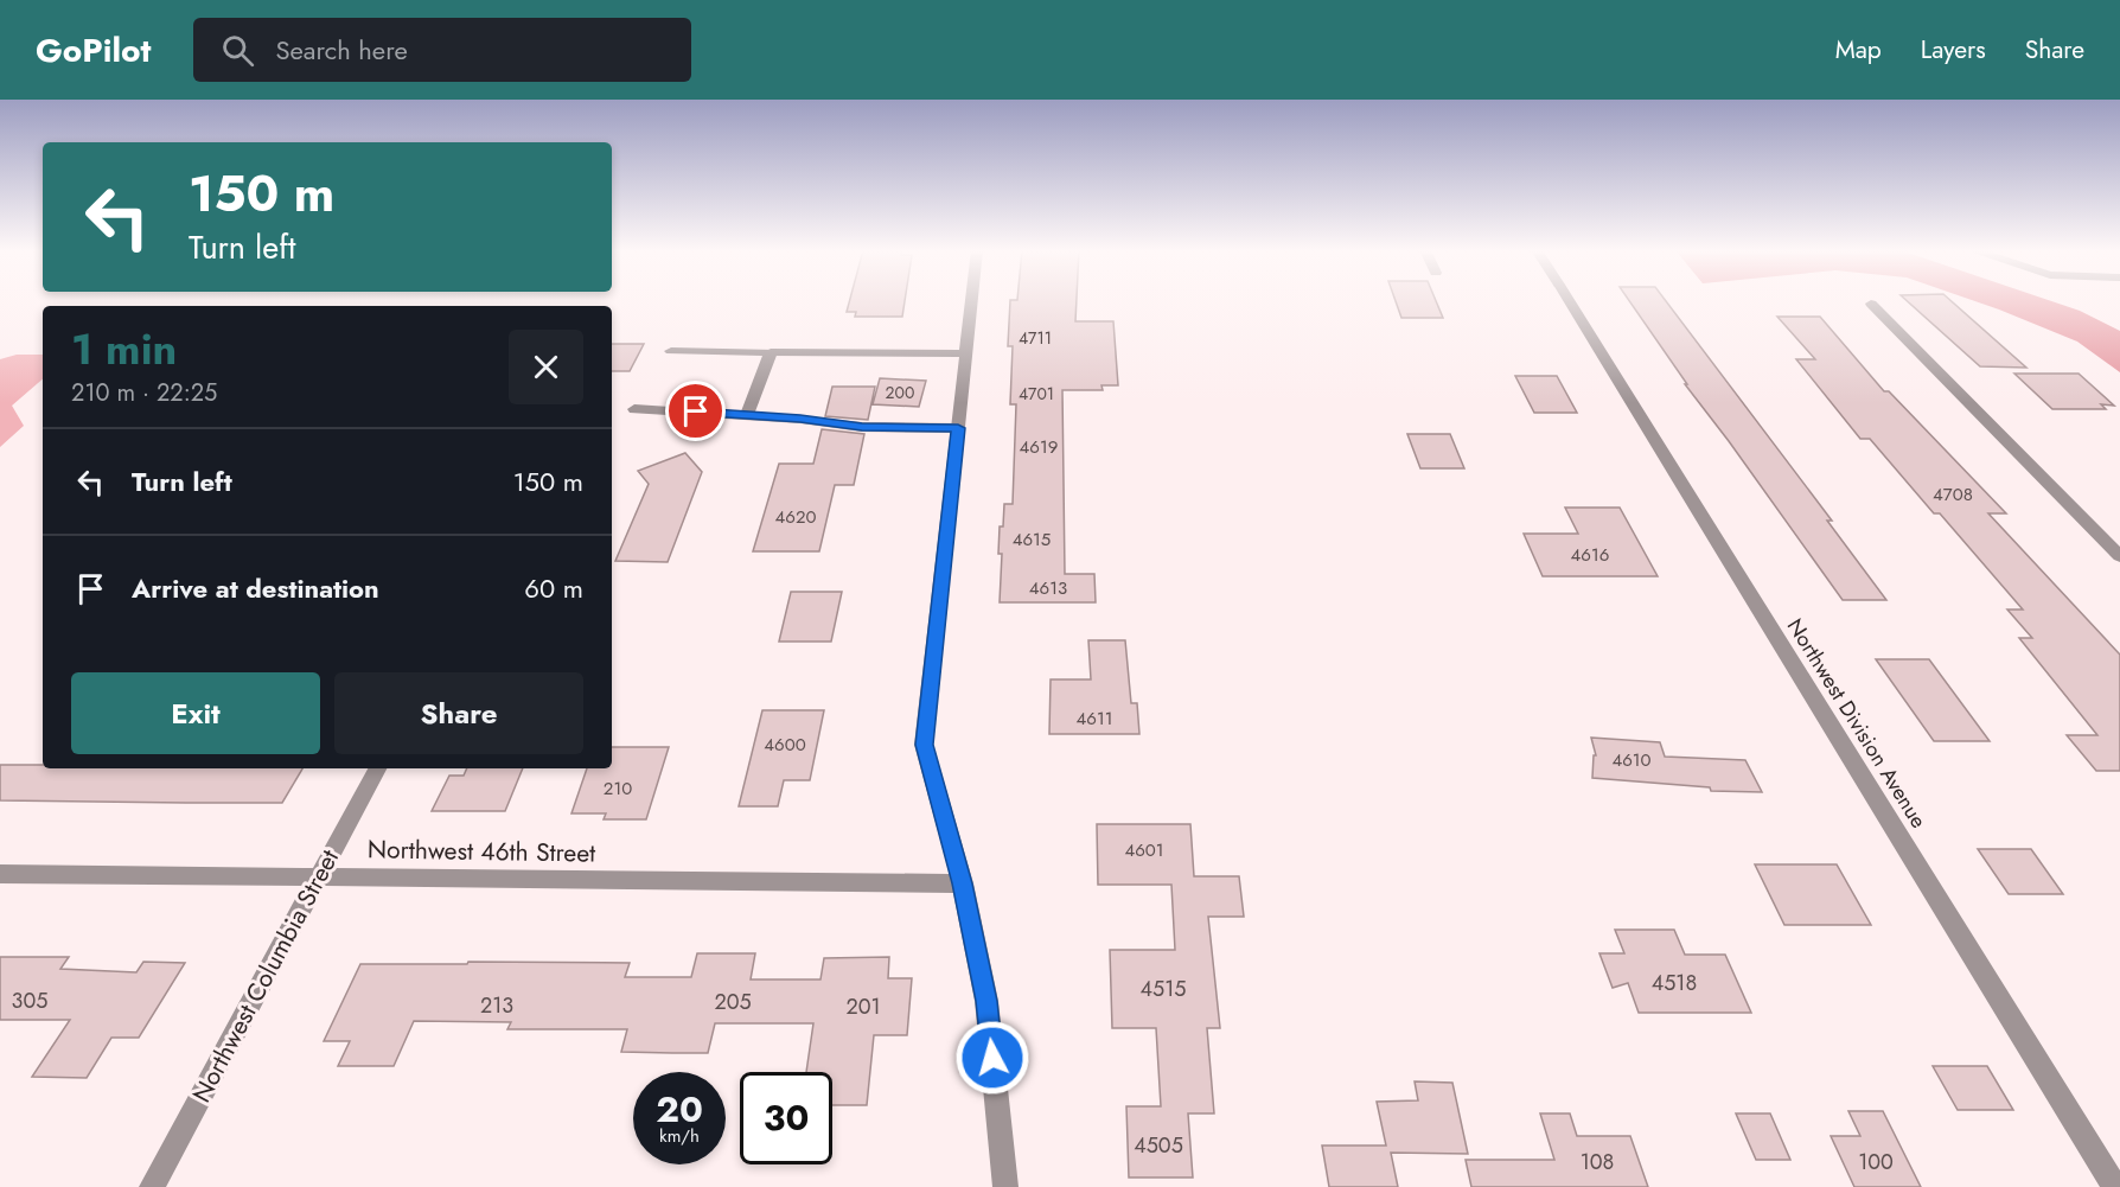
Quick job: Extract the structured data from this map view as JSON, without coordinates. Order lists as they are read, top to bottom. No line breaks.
{"streets":{"street":["Northwest Division Avenue","Northwest 46th Street","Northwest Columbia Street"]},"crossings":[["Northwest 46th Street","Northwest Columbia Street"]],"house_numbers":["4711","200","4701","4619","4708","4620","4615","4616","4613","4611","4600","4610","210","4601","4518","4515","305","205","213","201","4505","108","100"],"page":{"header":"GoPilot","search":"Search here","nav":["Map","Layers","Share"],"turn":["150 m","Turn left"],"heading":["1 min","210 m · 22:25"],"list":[{"name":"Turn left","value":"150 m"},{"name":"Arrive at destination","value":"60 m"}],"buttons":["Exit","Share"],"speed":"20 km/h","limit":"30"}}
